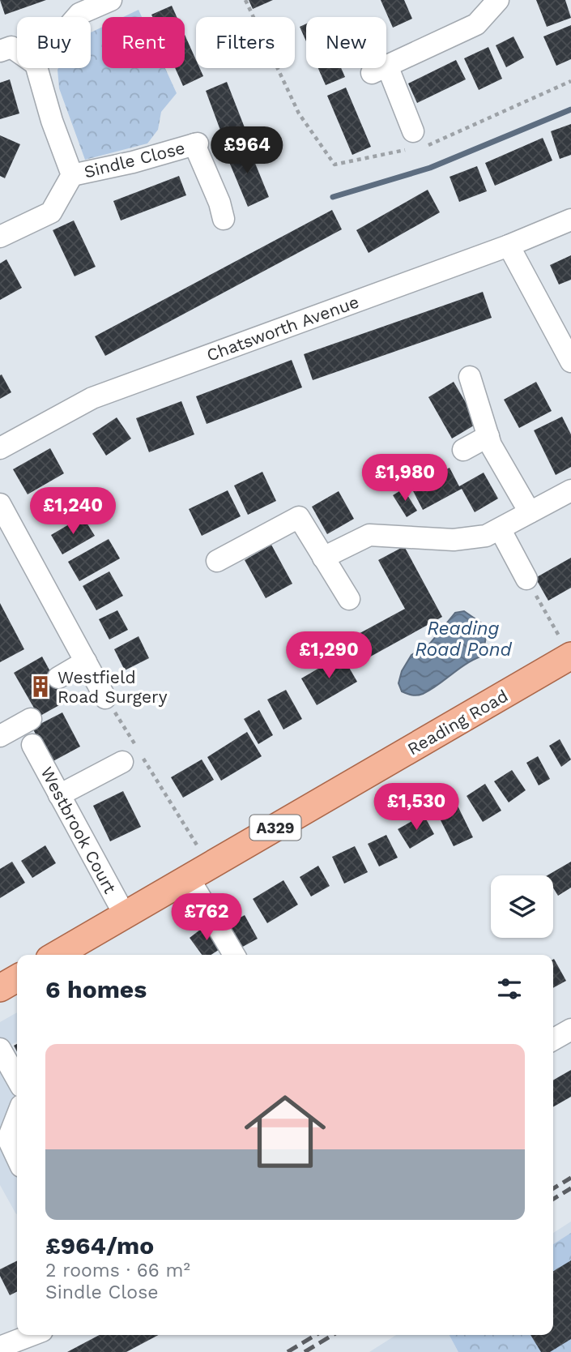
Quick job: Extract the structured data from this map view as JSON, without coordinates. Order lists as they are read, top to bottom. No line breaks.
{"streets":{"main road":["Reading Road","A329"],"street":["Sindle Close","Chatsworth Avenue","Westbrook Court"]},"crossings":[["Reading Road","Westbrook Court"]],"water":["Reading Road Pond"],"places":{"building":["Westfield Road Surgery"]},"page":{"chip":["Buy","Rent","Filters","New"],"price":["£964","£1,980","£1,240","£1,290","£1,530","£762"],"heading":"6 homes","list":[{"name":"£964/mo","note":"2 rooms · 66 m² · Sindle Close"}]}}
